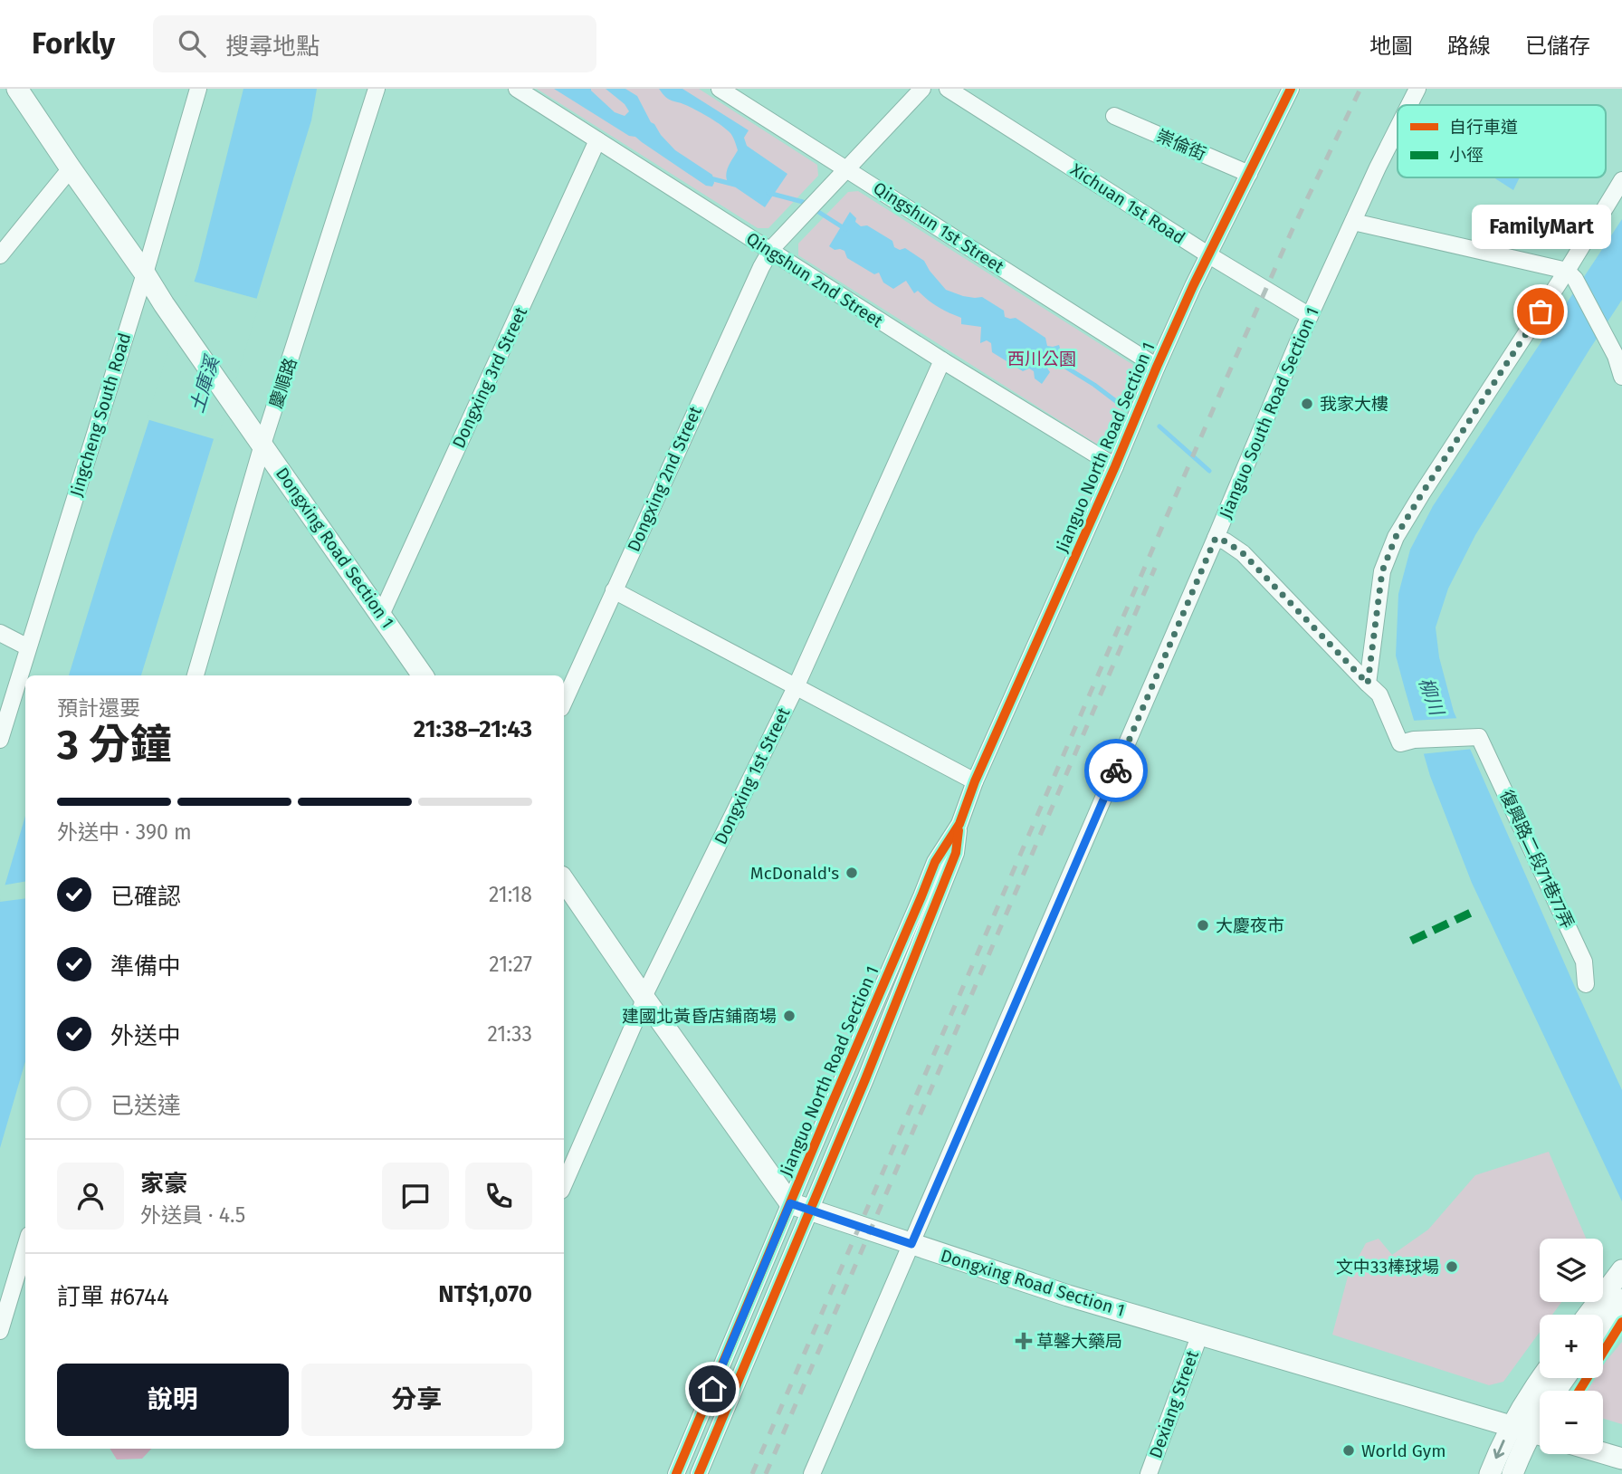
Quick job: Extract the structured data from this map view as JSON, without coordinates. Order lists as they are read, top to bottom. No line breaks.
{"streets":{"street":["崇倫街","Xichuan 1st Road","Qingshun 1st Street","Qingshun 2nd Street","Dongxing 3rd Street","慶順路","Jianguo South Road Section 1","Jingcheng South Road","Jianguo North Road Section 1","Dongxing 2nd Street","Dongxing Road Section 1","Dongxing 1st Street","復興路二段71巷77弄","Dexiang Street"]},"crossings":[["崇倫街","Jianguo North Road Section 1"],["Xichuan 1st Road","Jianguo South Road Section 1"],["Xichuan 1st Road","Jianguo North Road Section 1"],["Qingshun 1st Street","Jianguo North Road Section 1"],["Qingshun 1st Street","Dongxing 2nd Street"],["Qingshun 2nd Street","Dongxing 3rd Street"],["Qingshun 2nd Street","Jianguo North Road Section 1"],["Qingshun 2nd Street","Dongxing 2nd Street"],["Qingshun 2nd Street","Dongxing 1st Street"],["Dongxing 3rd Street","Dongxing Road Section 1"],["慶順路","Dongxing Road Section 1"],["Jianguo South Road Section 1","Dongxing Road Section 1"],["Jingcheng South Road","Dongxing Road Section 1"],["Jianguo North Road Section 1","Dongxing Road Section 1"],["Dongxing Road Section 1","Dexiang Street"]],"water":["土庫溪","柳川"],"parks":["西川公園"],"places":{"other":["FamilyMart","我家大樓","McDonald's","大慶夜市","建國北黃昏店鋪商場","文中33棒球場","World Gym"],"health":["草馨大藥局"]},"legend":["自行車道","小徑"],"page":{"header":"Forkly","search":"搜尋地點","nav":["地圖","路線","已儲存"],"bubble":"FamilyMart","heading":["3 分鐘","預計還要","21:38–21:43"],"panel":["家豪","外送員 · 4.5","訂單 #6744","NT$1,070"],"bar":"外送中 · 390 m","list":[["已確認","21:18"],["準備中","21:27"],["外送中","21:33"],"已送達"],"map_buttons":["+","−"],"buttons":["說明","分享"]}}
